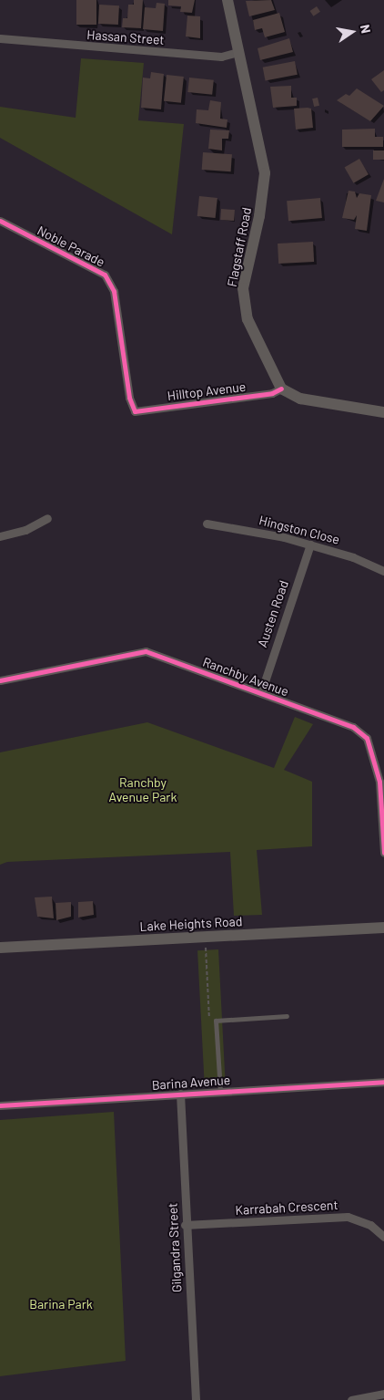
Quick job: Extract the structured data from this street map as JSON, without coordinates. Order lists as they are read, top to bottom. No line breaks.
{"streets":{"main road":["Flagstaff Road","Lake Heights Road"],"street":["Hassan Street","Noble Parade","Hilltop Avenue","Hingston Close","Austen Road","Ranchby Avenue","Barina Avenue","Karrabah Crescent","Gilgandra Street"]},"crossings":[["Hassan Street","Flagstaff Road"],["Noble Parade","Hilltop Avenue"],["Flagstaff Road","Hilltop Avenue"],["Hingston Close","Austen Road"],["Austen Road","Ranchby Avenue"],["Barina Avenue","Gilgandra Street"],["Karrabah Crescent","Gilgandra Street"]],"parks":["Ranchby Avenue Park","Barina Park"],"north":"right"}
